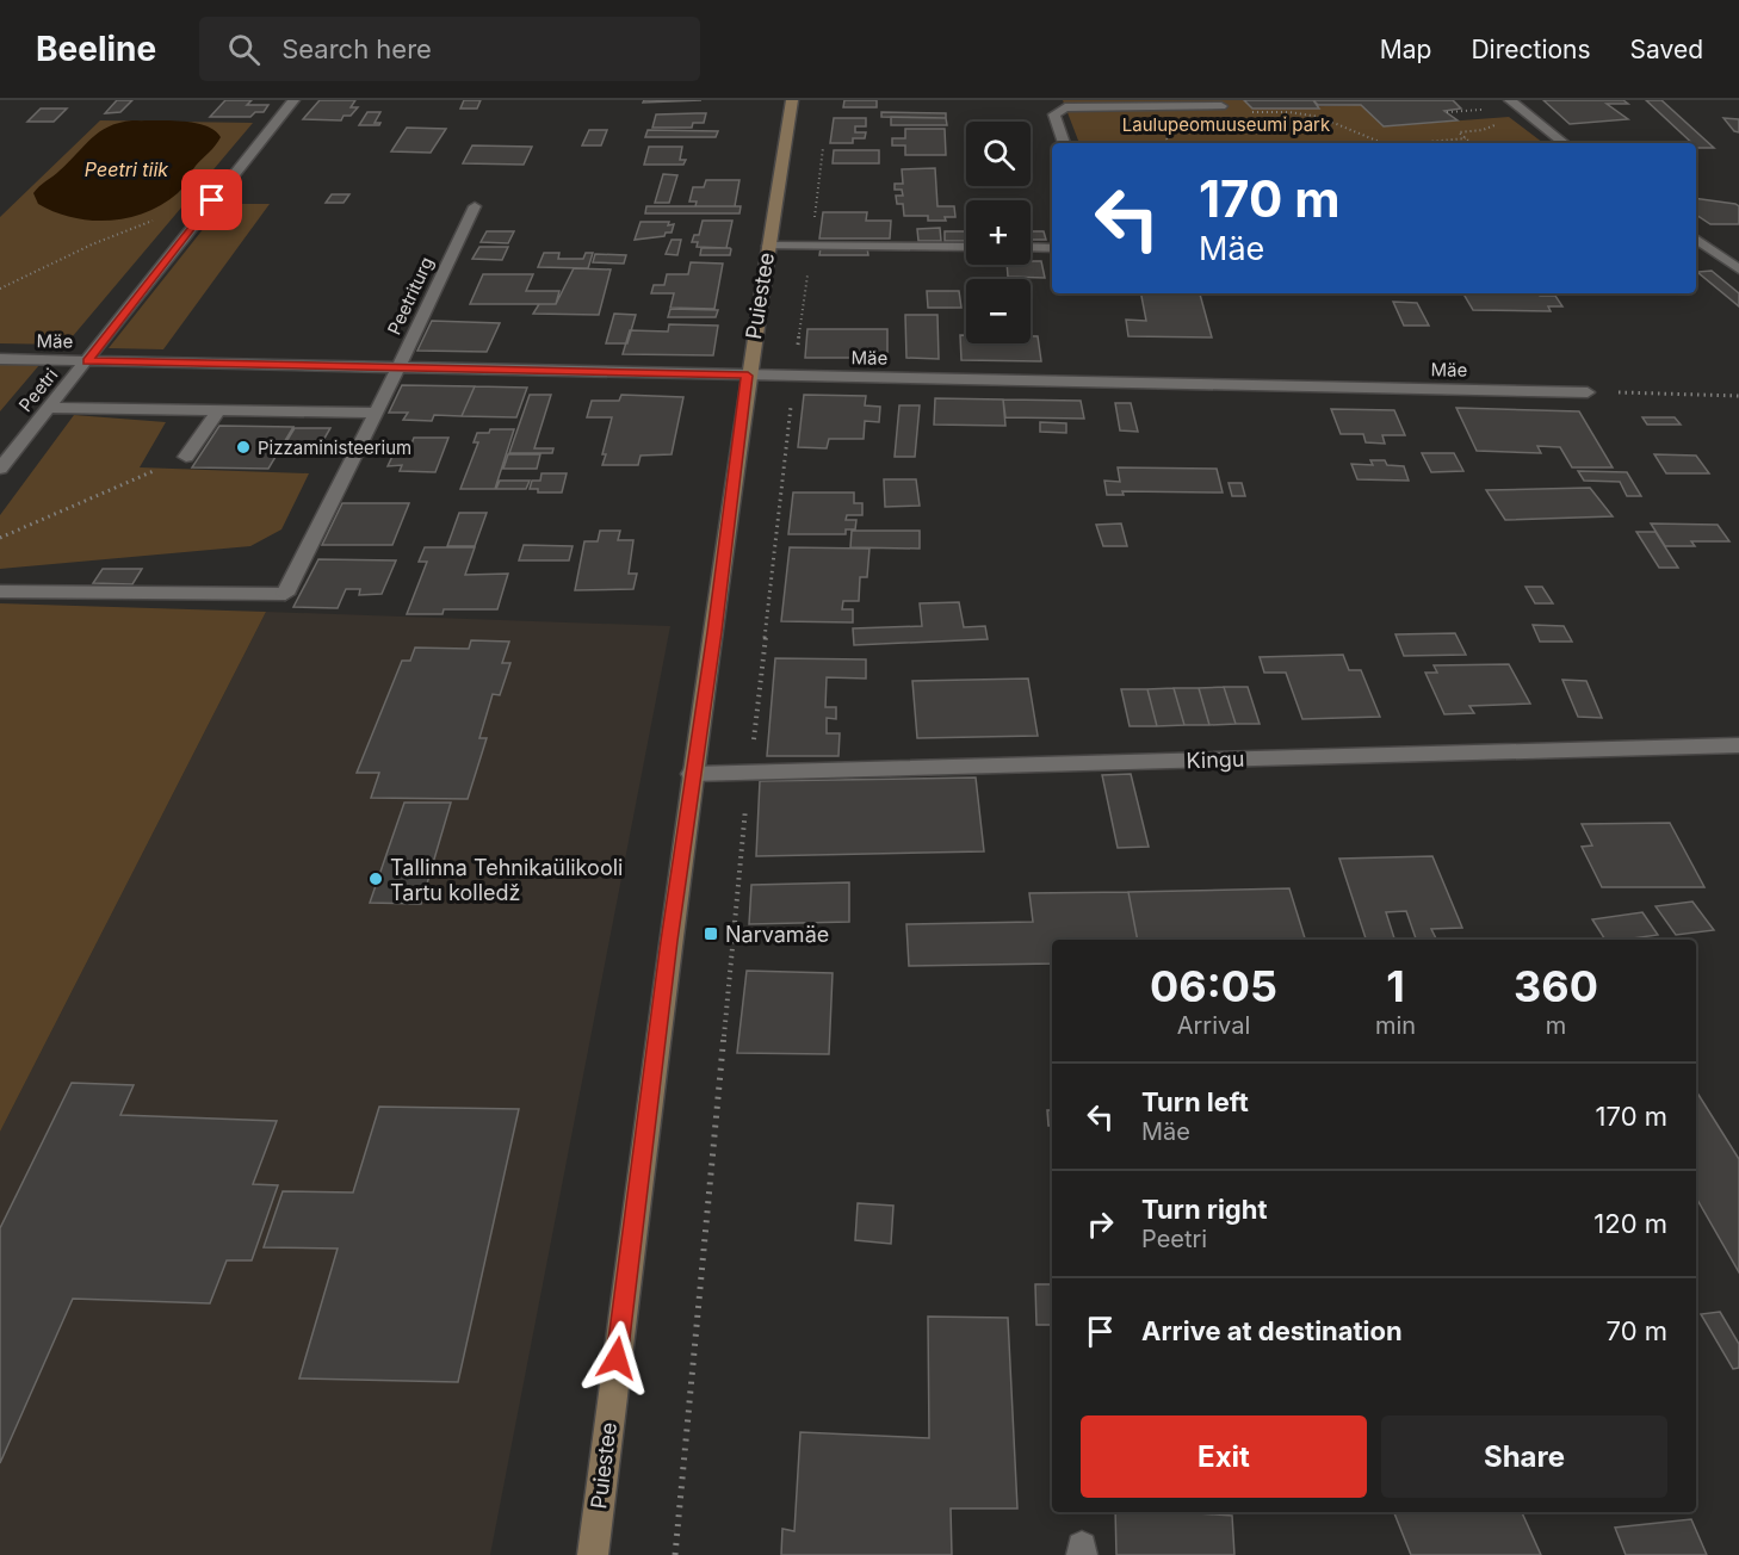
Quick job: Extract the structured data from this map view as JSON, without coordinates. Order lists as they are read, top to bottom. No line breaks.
{"streets":{"main road":["Puiestee"],"street":["Peetriturg","Mäe","Peetri","Kingu"]},"crossings":[["Peetriturg","Mäe"],["Puiestee","Mäe"],["Puiestee","Kingu"],["Mäe","Peetri"]],"water":["Peetri tiik"],"parks":["Laulupeomuuseumi park"],"places":{"other":["Pizzaministeerium","Tallinna Tehnikaülikooli Tartu kolledž"],"transit":["Narvamäe"]},"page":{"header":"Beeline","search":"Search here","nav":["Map","Directions","Saved"],"map_buttons":["+","−"],"turn":["170 m","Mäe"],"eta":["06:05","Arrival","1","min","360","m"],"list":[{"name":"Turn left","note":"Mäe","value":"170 m"},{"name":"Turn right","note":"Peetri","value":"120 m"},{"name":"Arrive at destination","value":"70 m"}],"buttons":["Exit","Share"]}}
